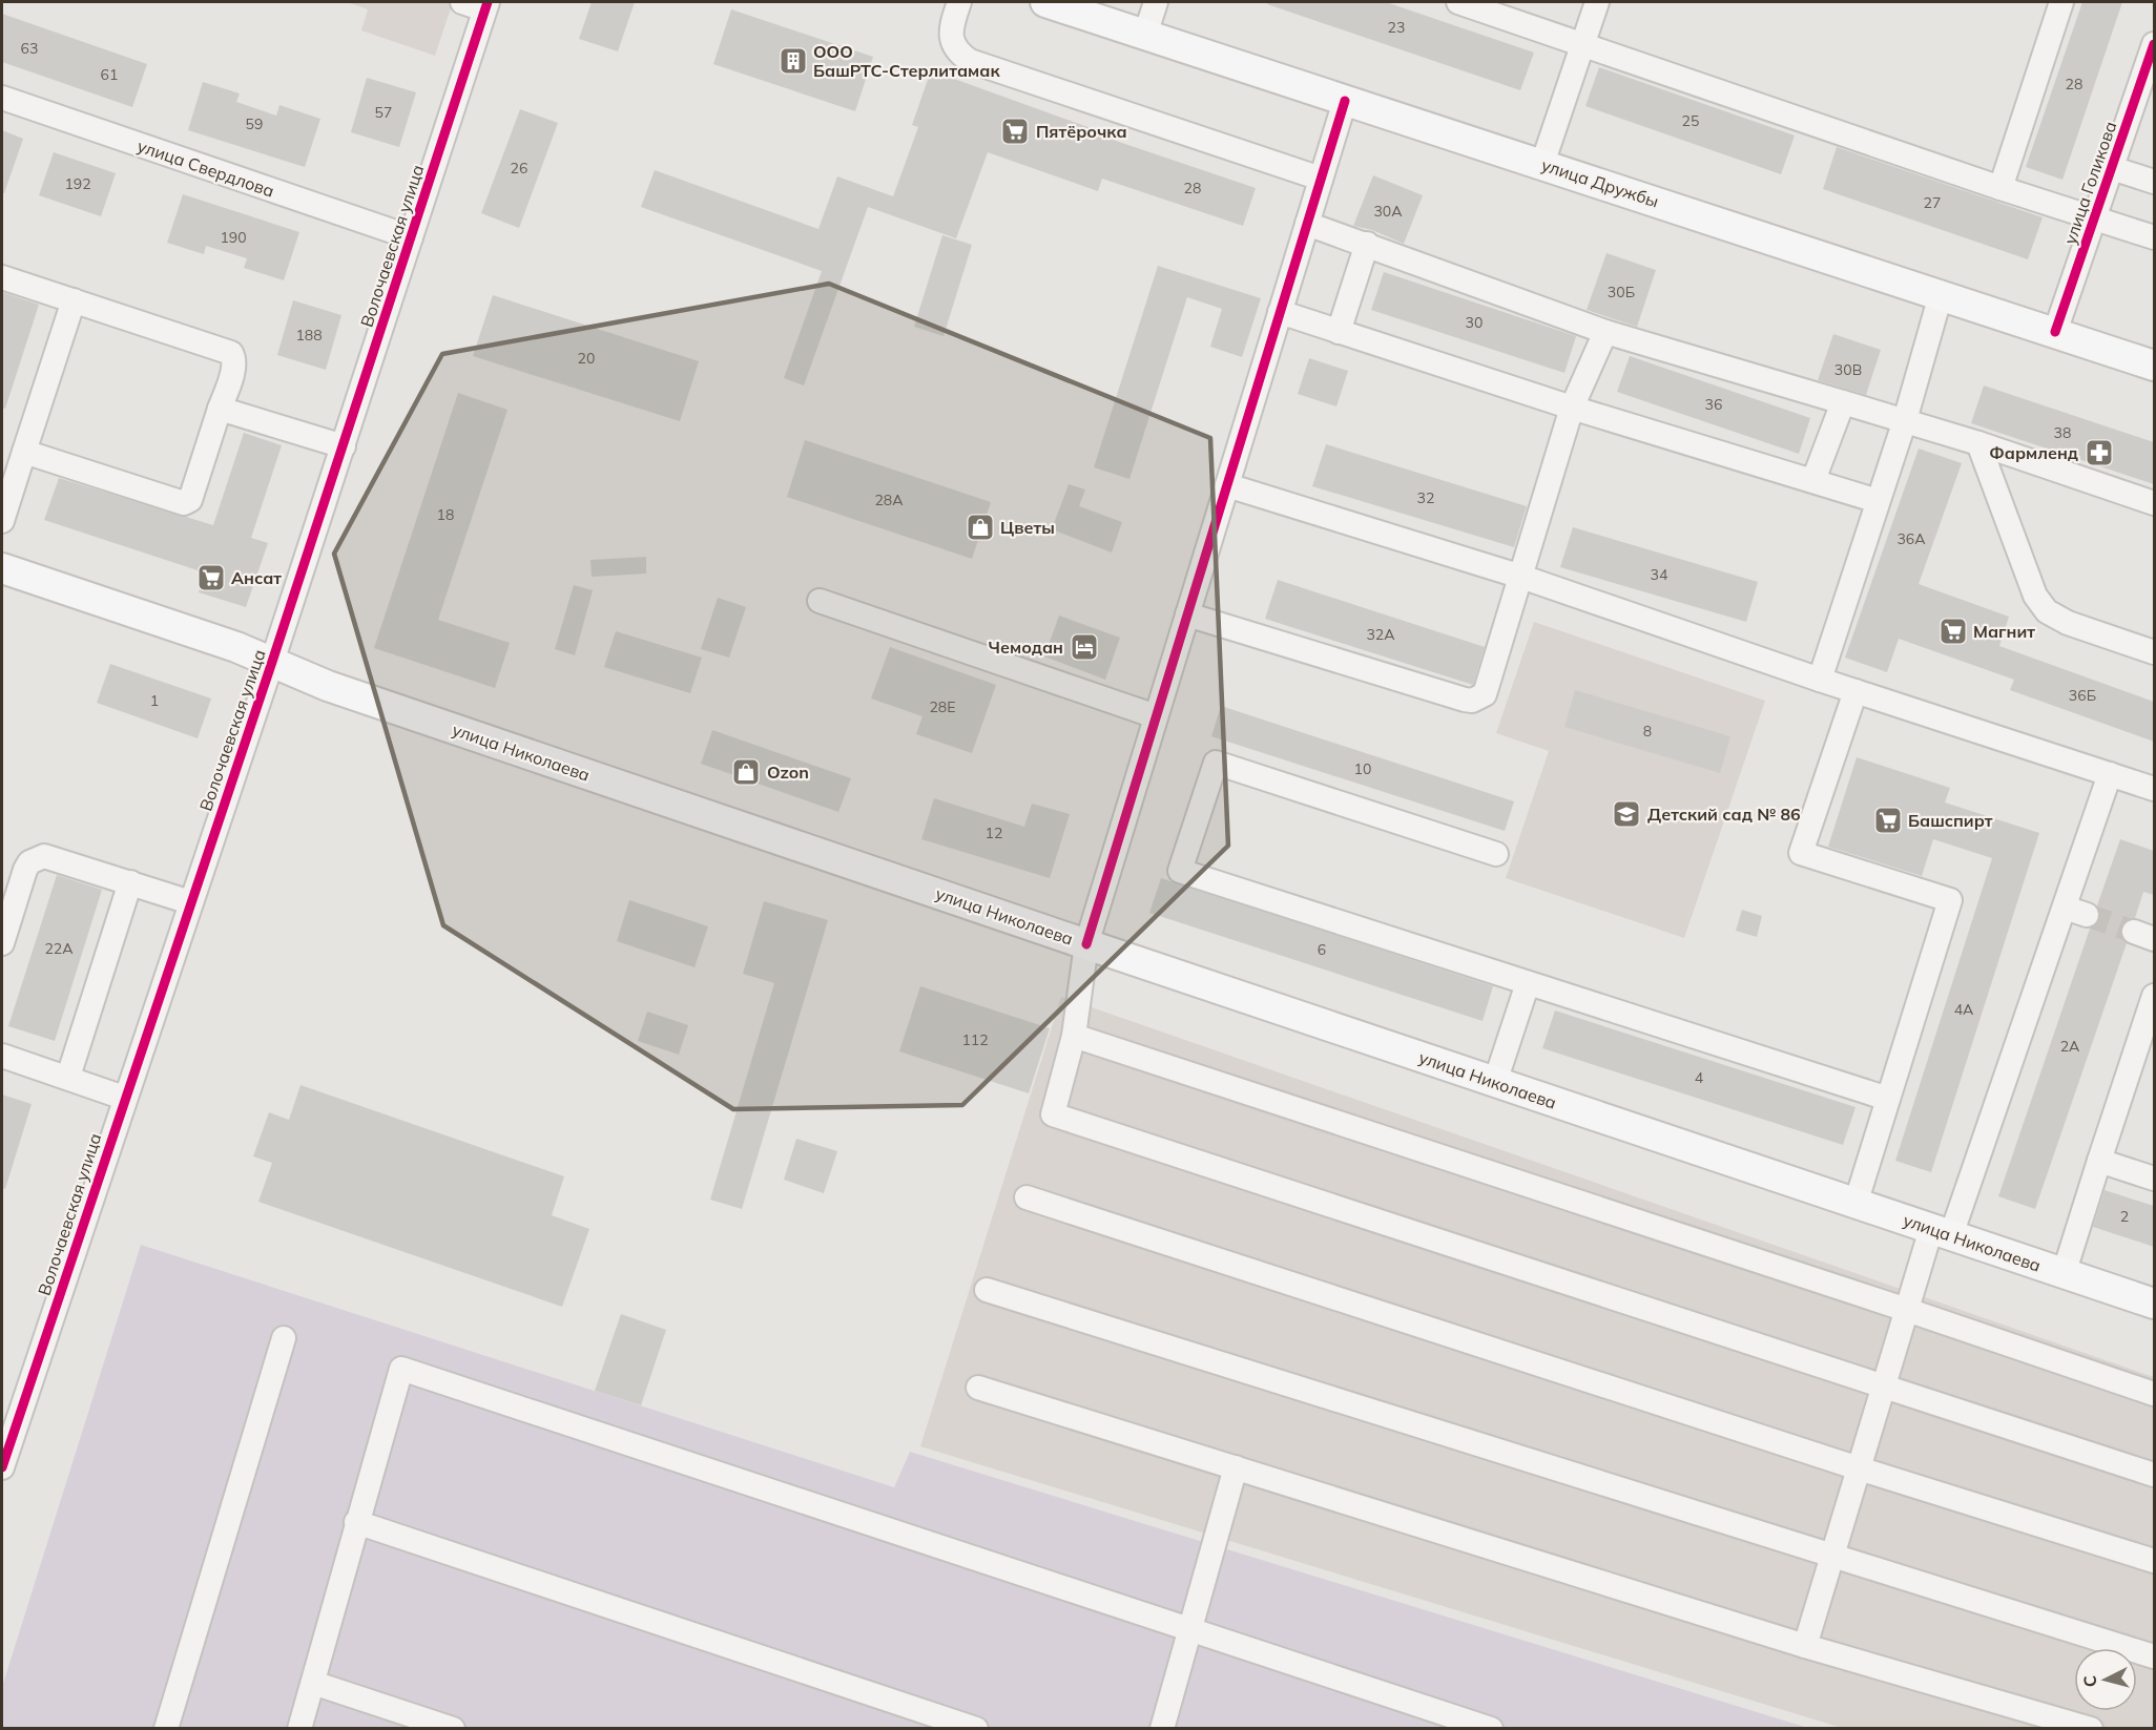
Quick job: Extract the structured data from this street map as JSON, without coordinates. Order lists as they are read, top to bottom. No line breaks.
{"streets":{"main road":["улица Дружбы","улица Николаева"],"street":["улица Свердлова","улица Голикова","Волочаевская улица"]},"crossings":[["улица Свердлова","Волочаевская улица"],["улица Дружбы","улица Голикова"],["Волочаевская улица","улица Николаева"]],"places":{"building":["ООО БашРТС-Стерлитамак"],"supermarket":["Пятёрочка","Ансат","Магнит","Башспирт"],"pharmacy":["Фармленд"],"shop":["Цветы","Ozon"],"hotel":["Чемодан"],"school or university":["Детский сад № 86"]},"house_numbers":["23","63","61","28","57","25","59","26","192","28","27","30А","190","30Б","30","188","20","30В","36","38","32","28А","18","36А","34","32А","36Б","1","28Е","8","10","12","22А","6","4А","112","2А","4","2"],"north":"left"}
